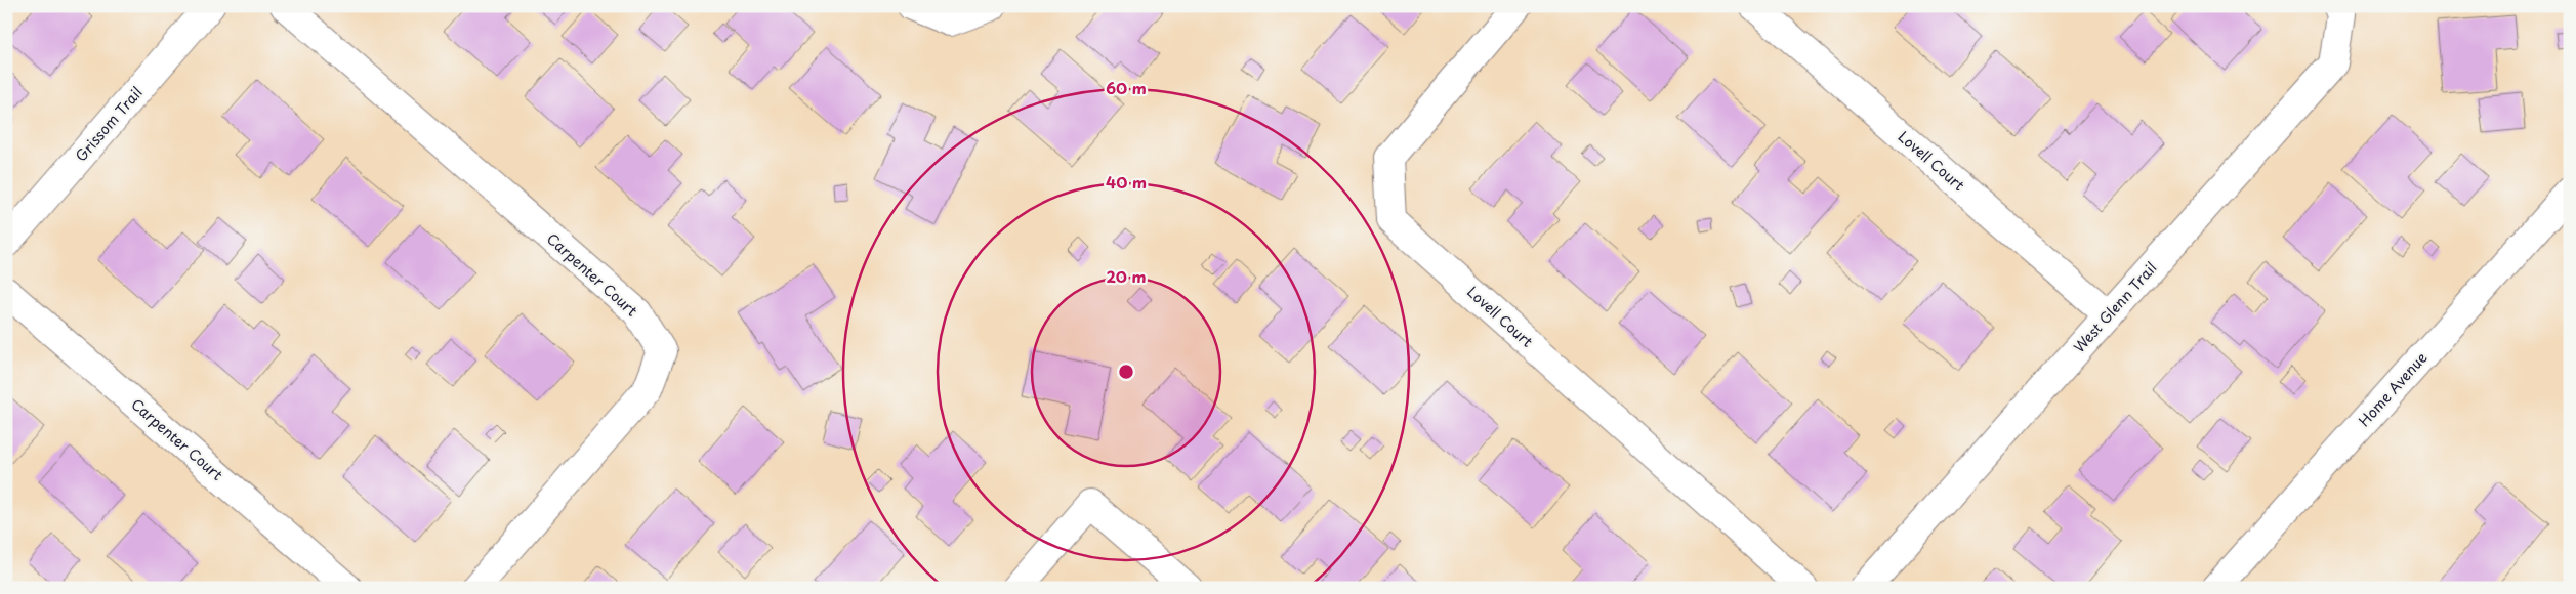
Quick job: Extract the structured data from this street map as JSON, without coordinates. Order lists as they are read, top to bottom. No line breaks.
{"streets":{"street":["Grissom Trail","Lovell Court","Carpenter Court","West Glenn Trail","Home Avenue"]},"crossings":[["Lovell Court","West Glenn Trail"]],"rings":["60 m","40 m","20 m"]}
